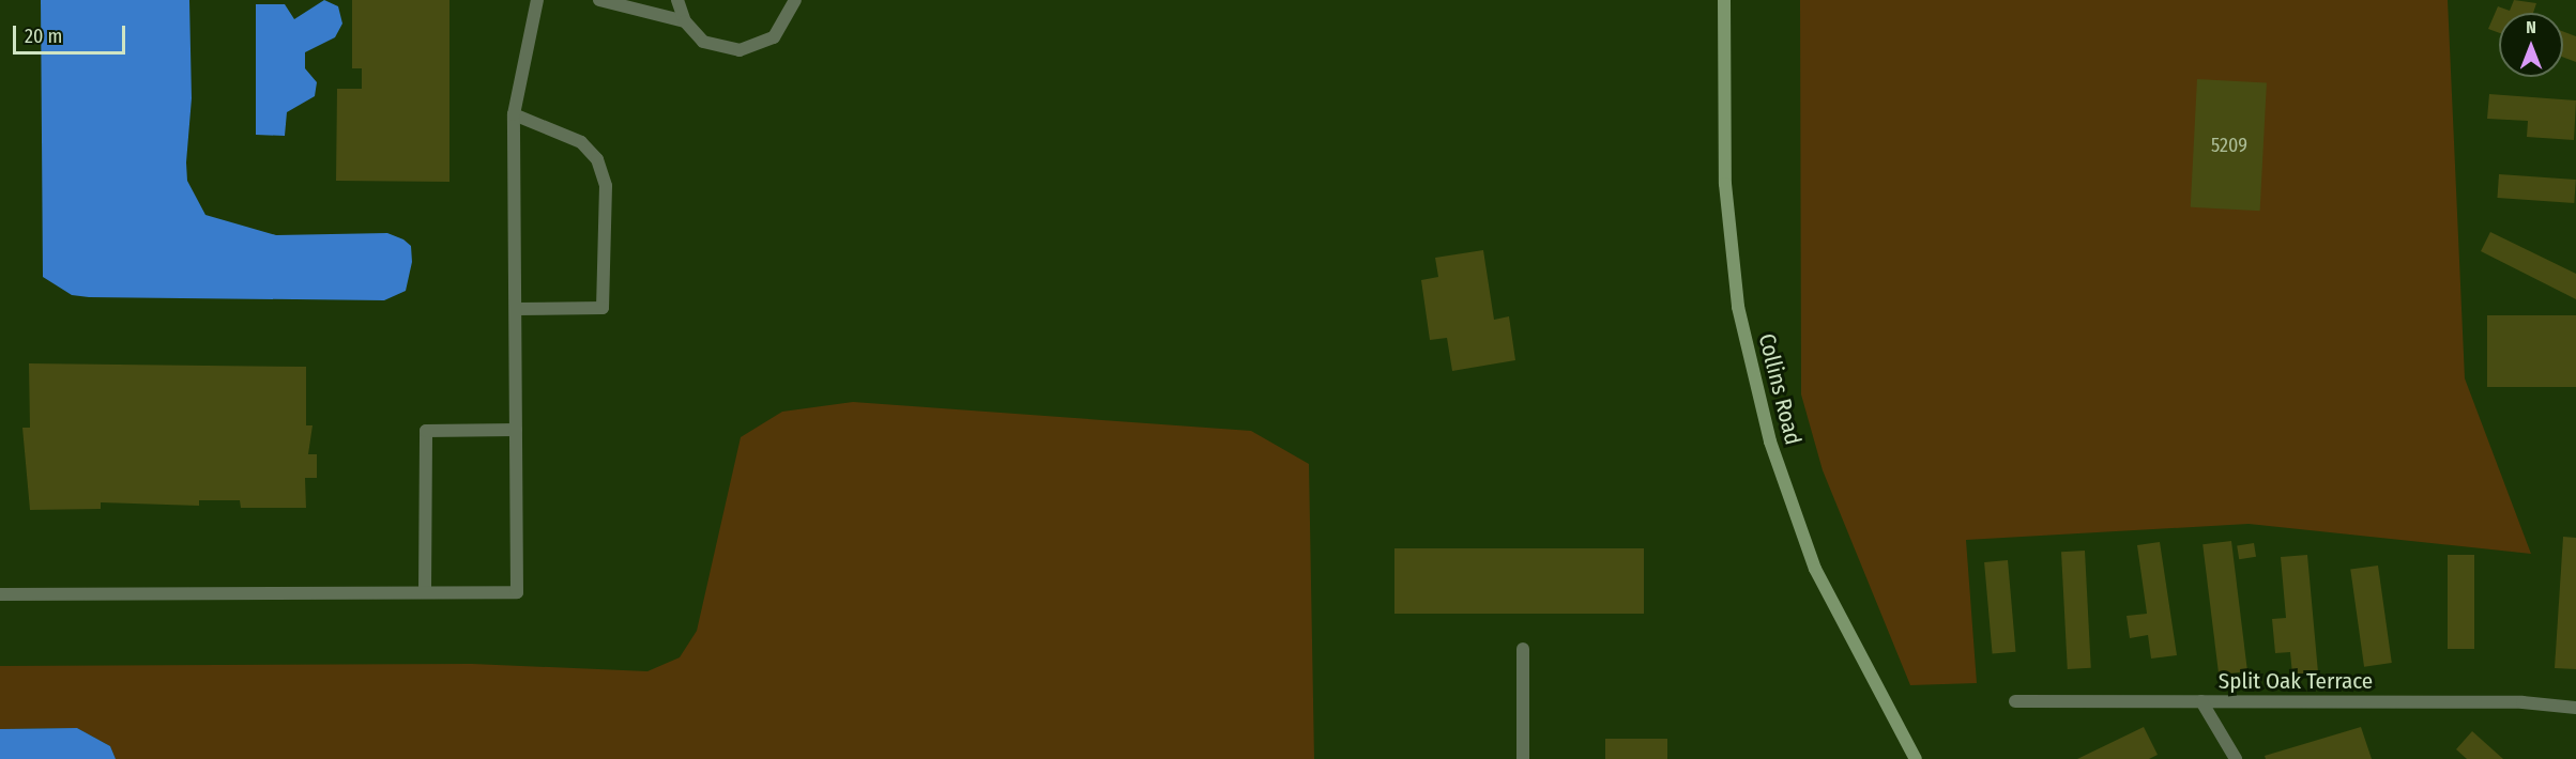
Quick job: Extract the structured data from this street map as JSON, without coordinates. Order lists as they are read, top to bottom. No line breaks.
{"streets":{"street":["Collins Road","Split Oak Terrace"]},"house_numbers":["5209"],"scale_bar":"20 m","north":"top"}
